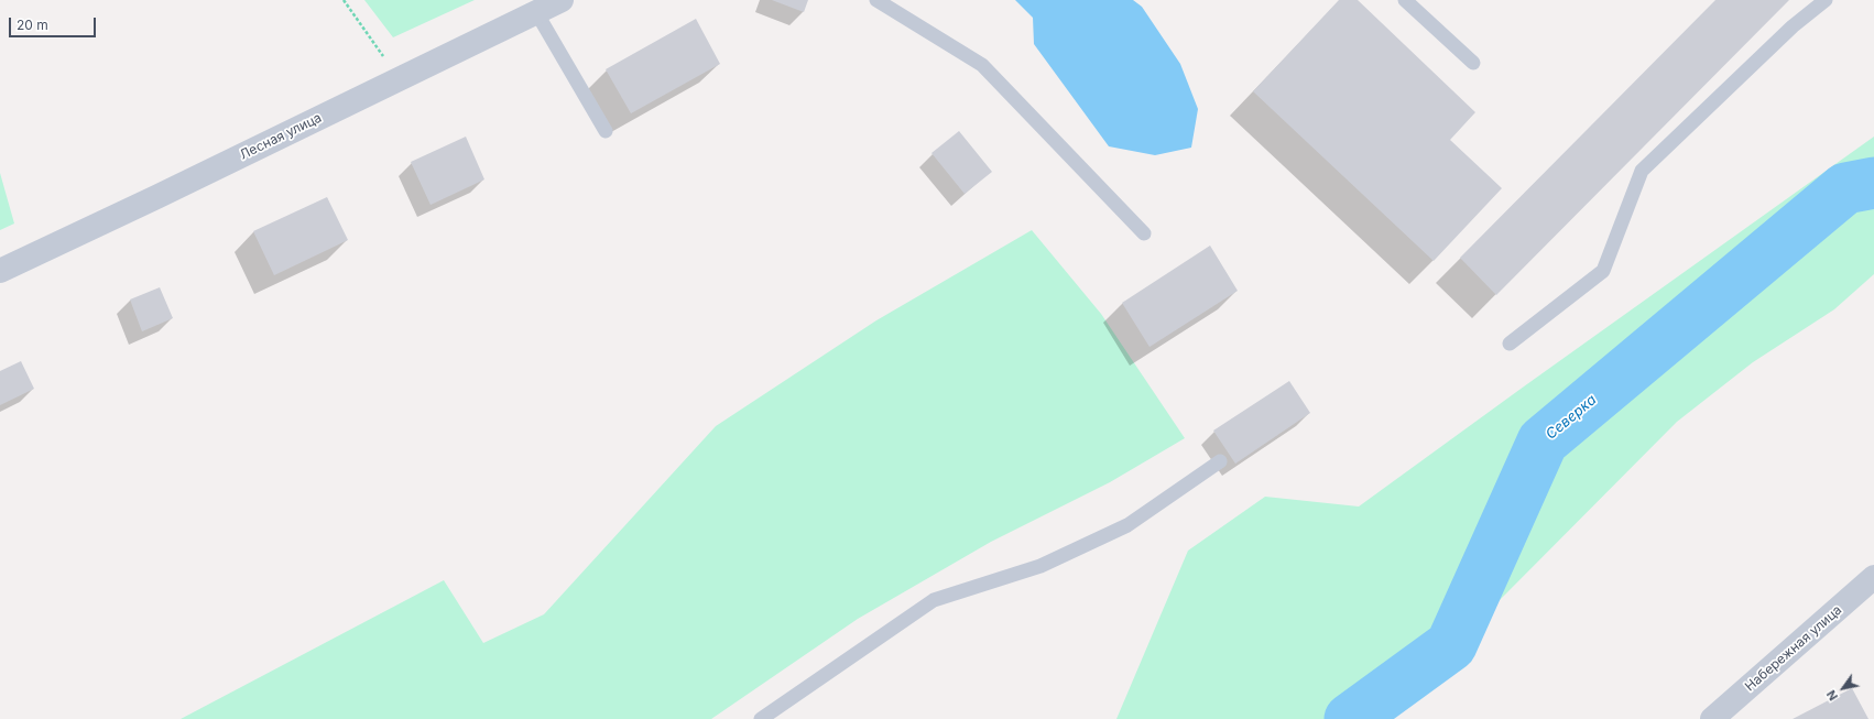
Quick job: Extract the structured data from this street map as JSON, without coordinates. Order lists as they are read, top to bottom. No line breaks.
{"streets":{"street":["Лесная улица","Набережная улица"]},"water":["Северка"],"scale_bar":"20 m","north":"bottom left"}
